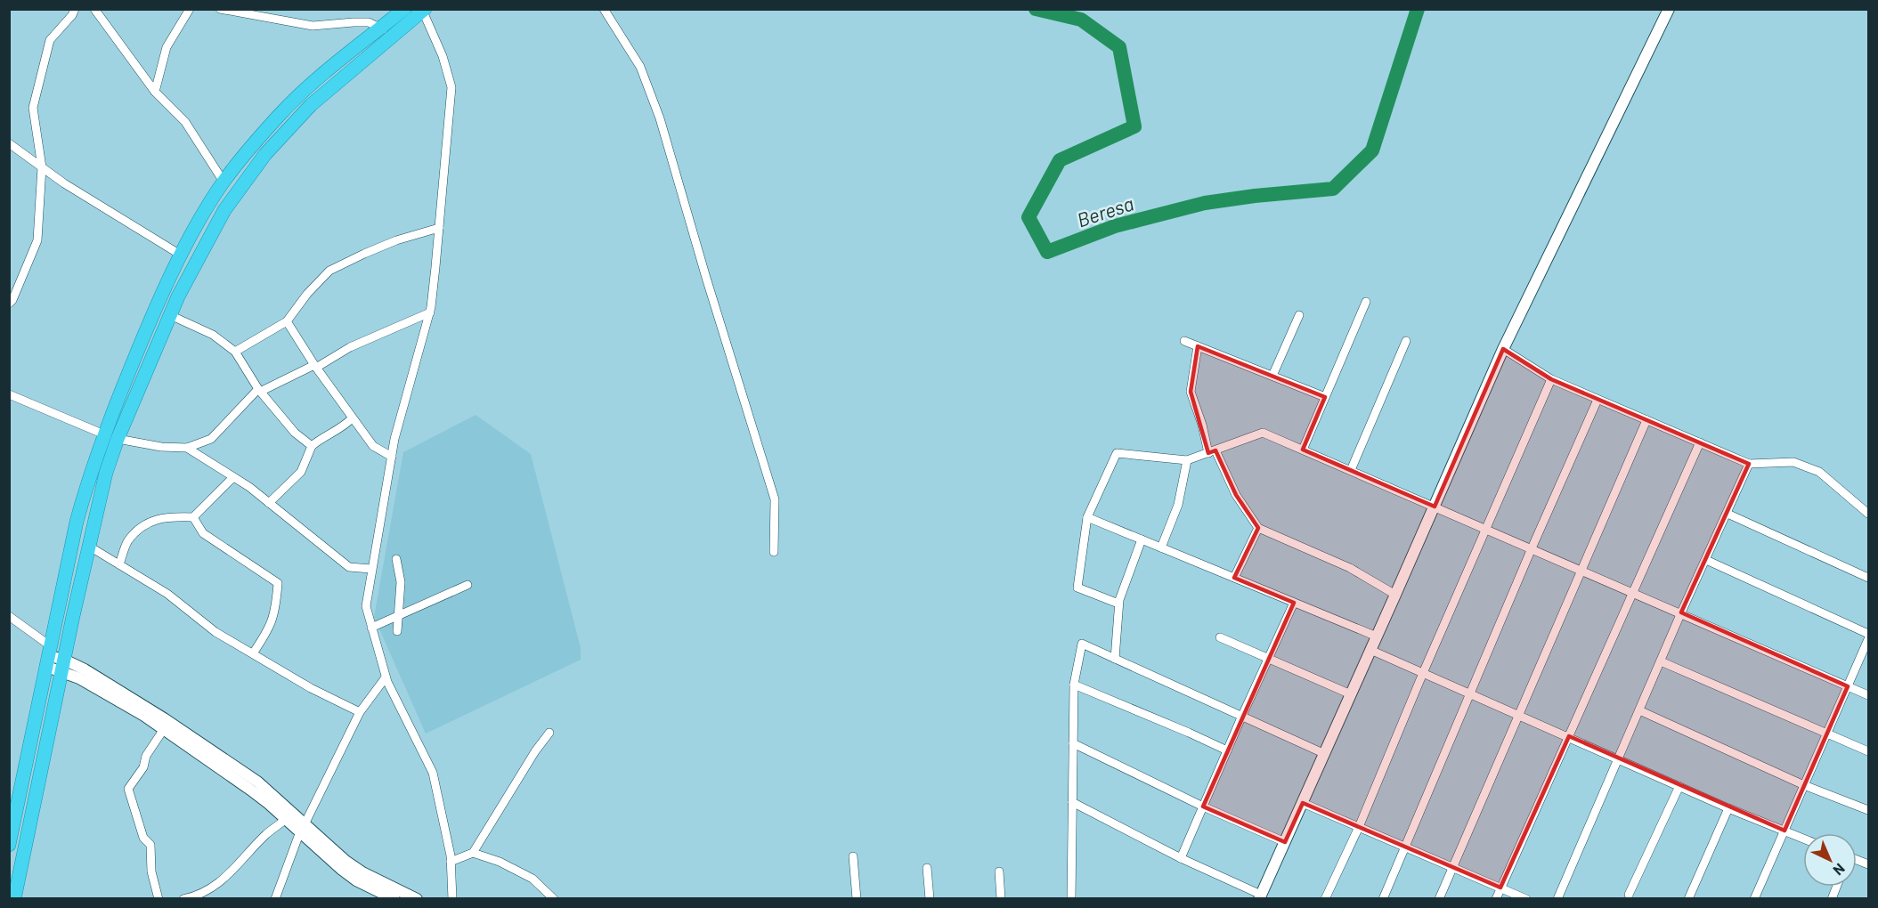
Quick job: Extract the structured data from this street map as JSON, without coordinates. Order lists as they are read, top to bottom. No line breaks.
{"water":["Beresa"],"north":"bottom right"}
